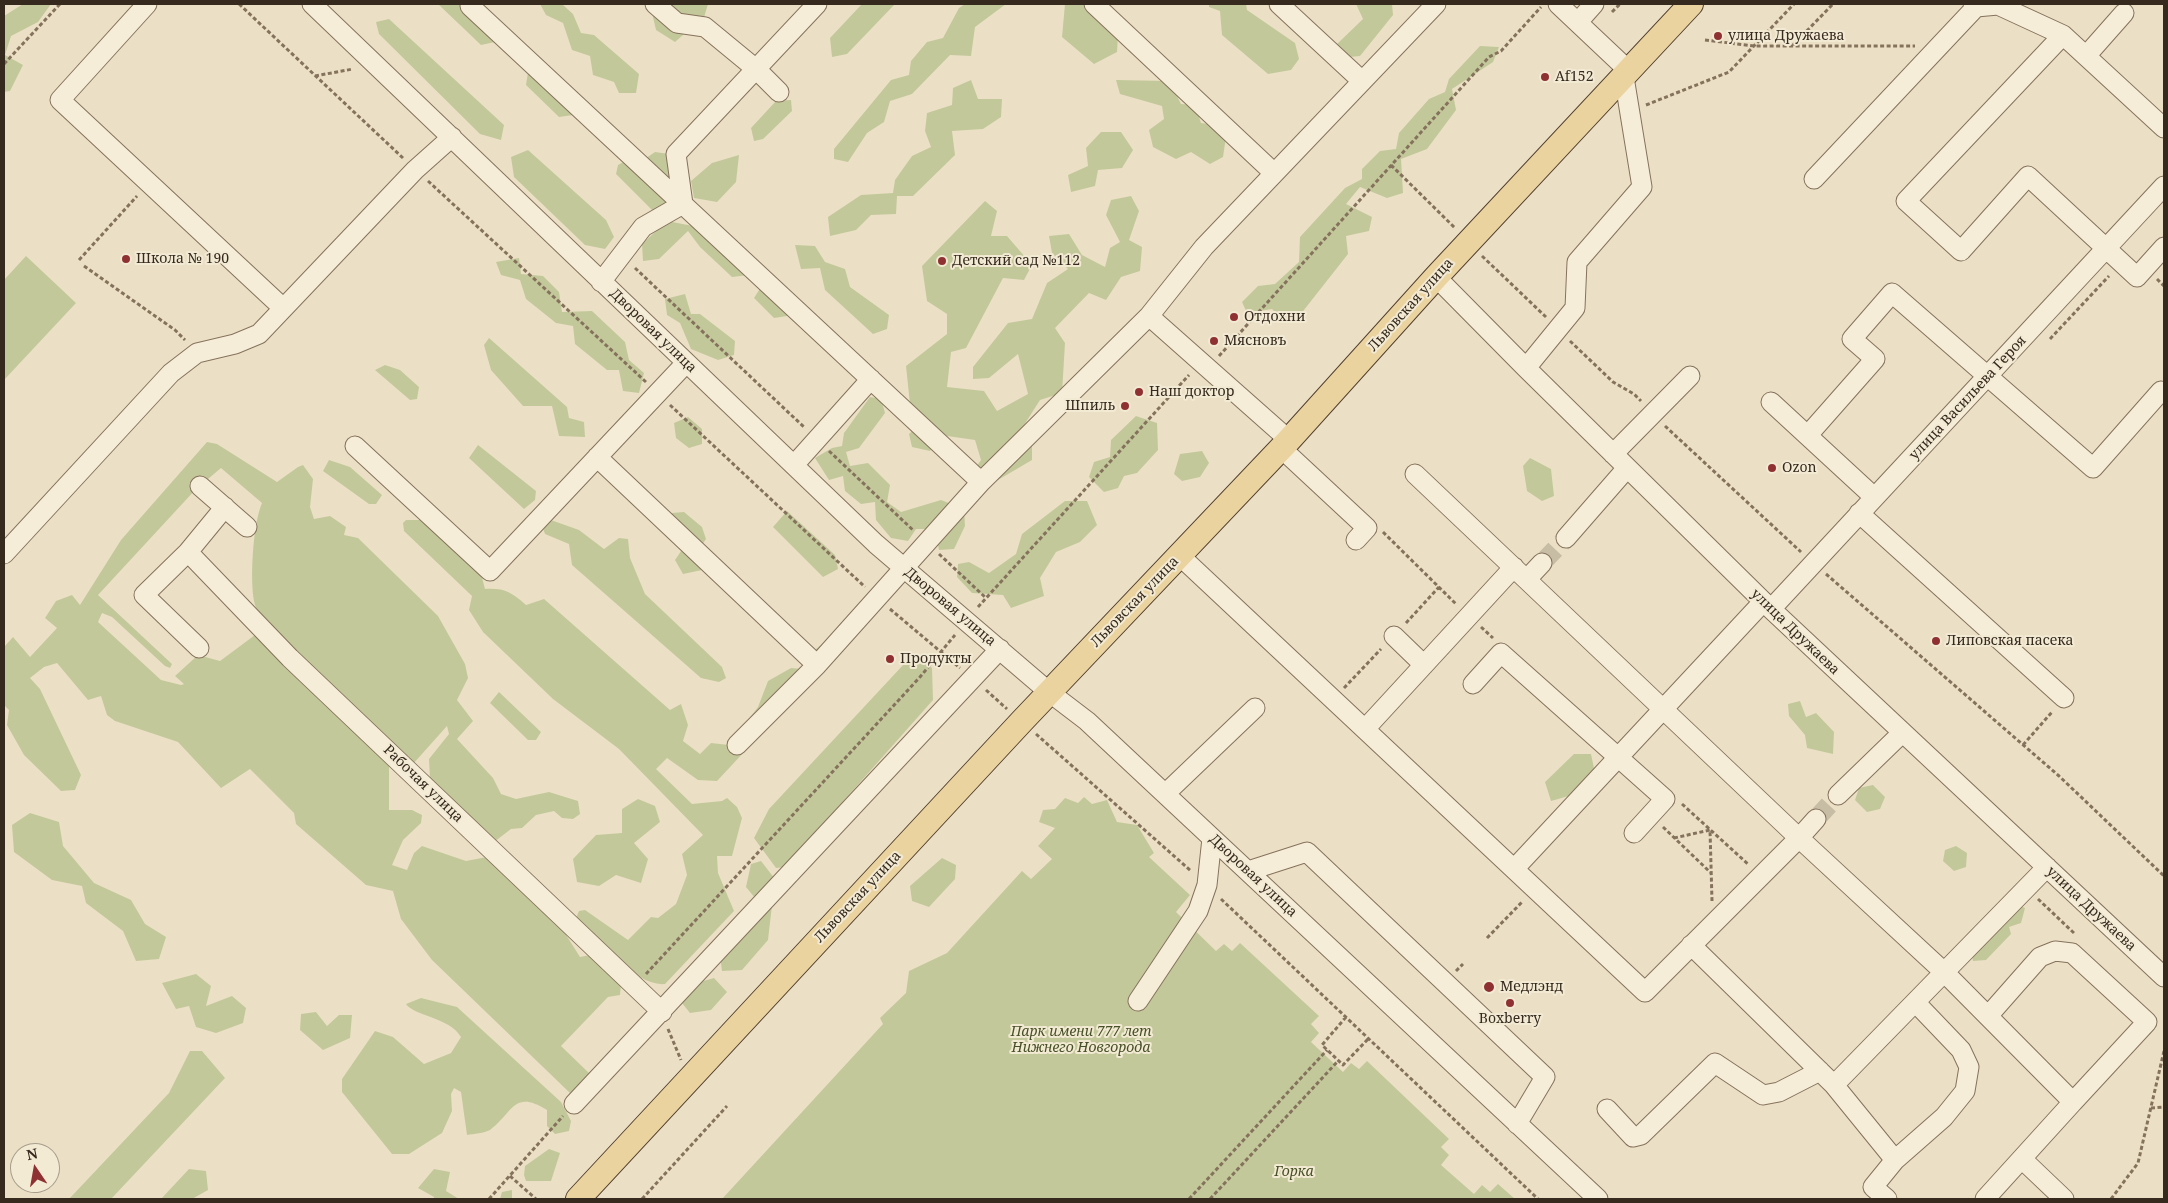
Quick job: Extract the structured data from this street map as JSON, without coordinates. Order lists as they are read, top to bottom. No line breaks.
{"streets":{"main road":["Львовская улица"],"street":["Дворовая улица","улица Васильева Героя","улица Дружаева","Рабочая улица"]},"crossings":[["Львовская улица","Дворовая улица"],["Львовская улица","улица Дружаева"],["улица Васильева Героя","улица Дружаева"]],"parks":["Парк имени 777 лет Нижнего Новгорода","Горка"],"places":["улица Дружаева","Af152","Школа № 190","Детский сад №112","Отдохни","Мясновъ","Наш доктор","Шпиль","Ozon","Липовская пасека","Продукты","Медлэнд","Boxberry"],"north":"top"}
